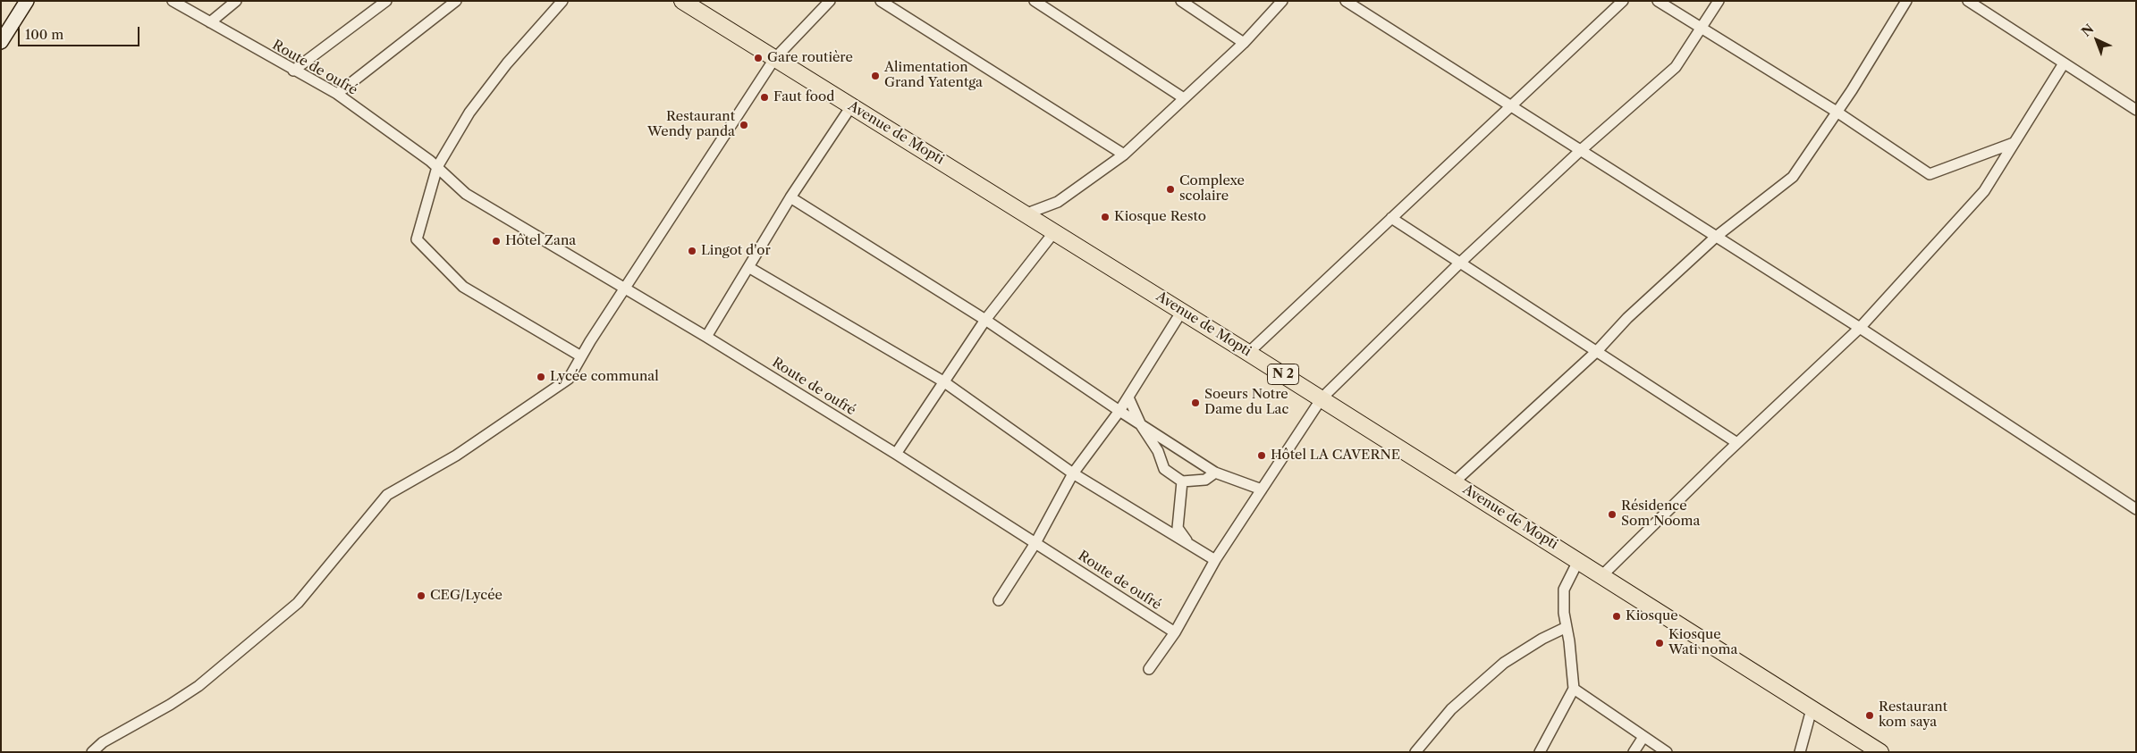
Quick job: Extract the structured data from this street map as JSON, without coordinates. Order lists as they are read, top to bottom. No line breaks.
{"streets":{"main road":["Avenue de Mopti","N 2"],"street":["Route de oufré"]},"places":["Gare routière","Alimentation Grand Yatentga","Faut food","Restaurant Wendy panda","Complexe scolaire","Kiosque Resto","Hôtel Zana","Lingot d'or","Lycée communal","Soeurs Notre Dame du Lac","Hôtel LA CAVERNE","Résidence Som Nooma","CEG/Lycée","Kiosque","Kiosque Wati noma","Restaurant kom saya"],"scale_bar":"100 m","north":"top left"}
